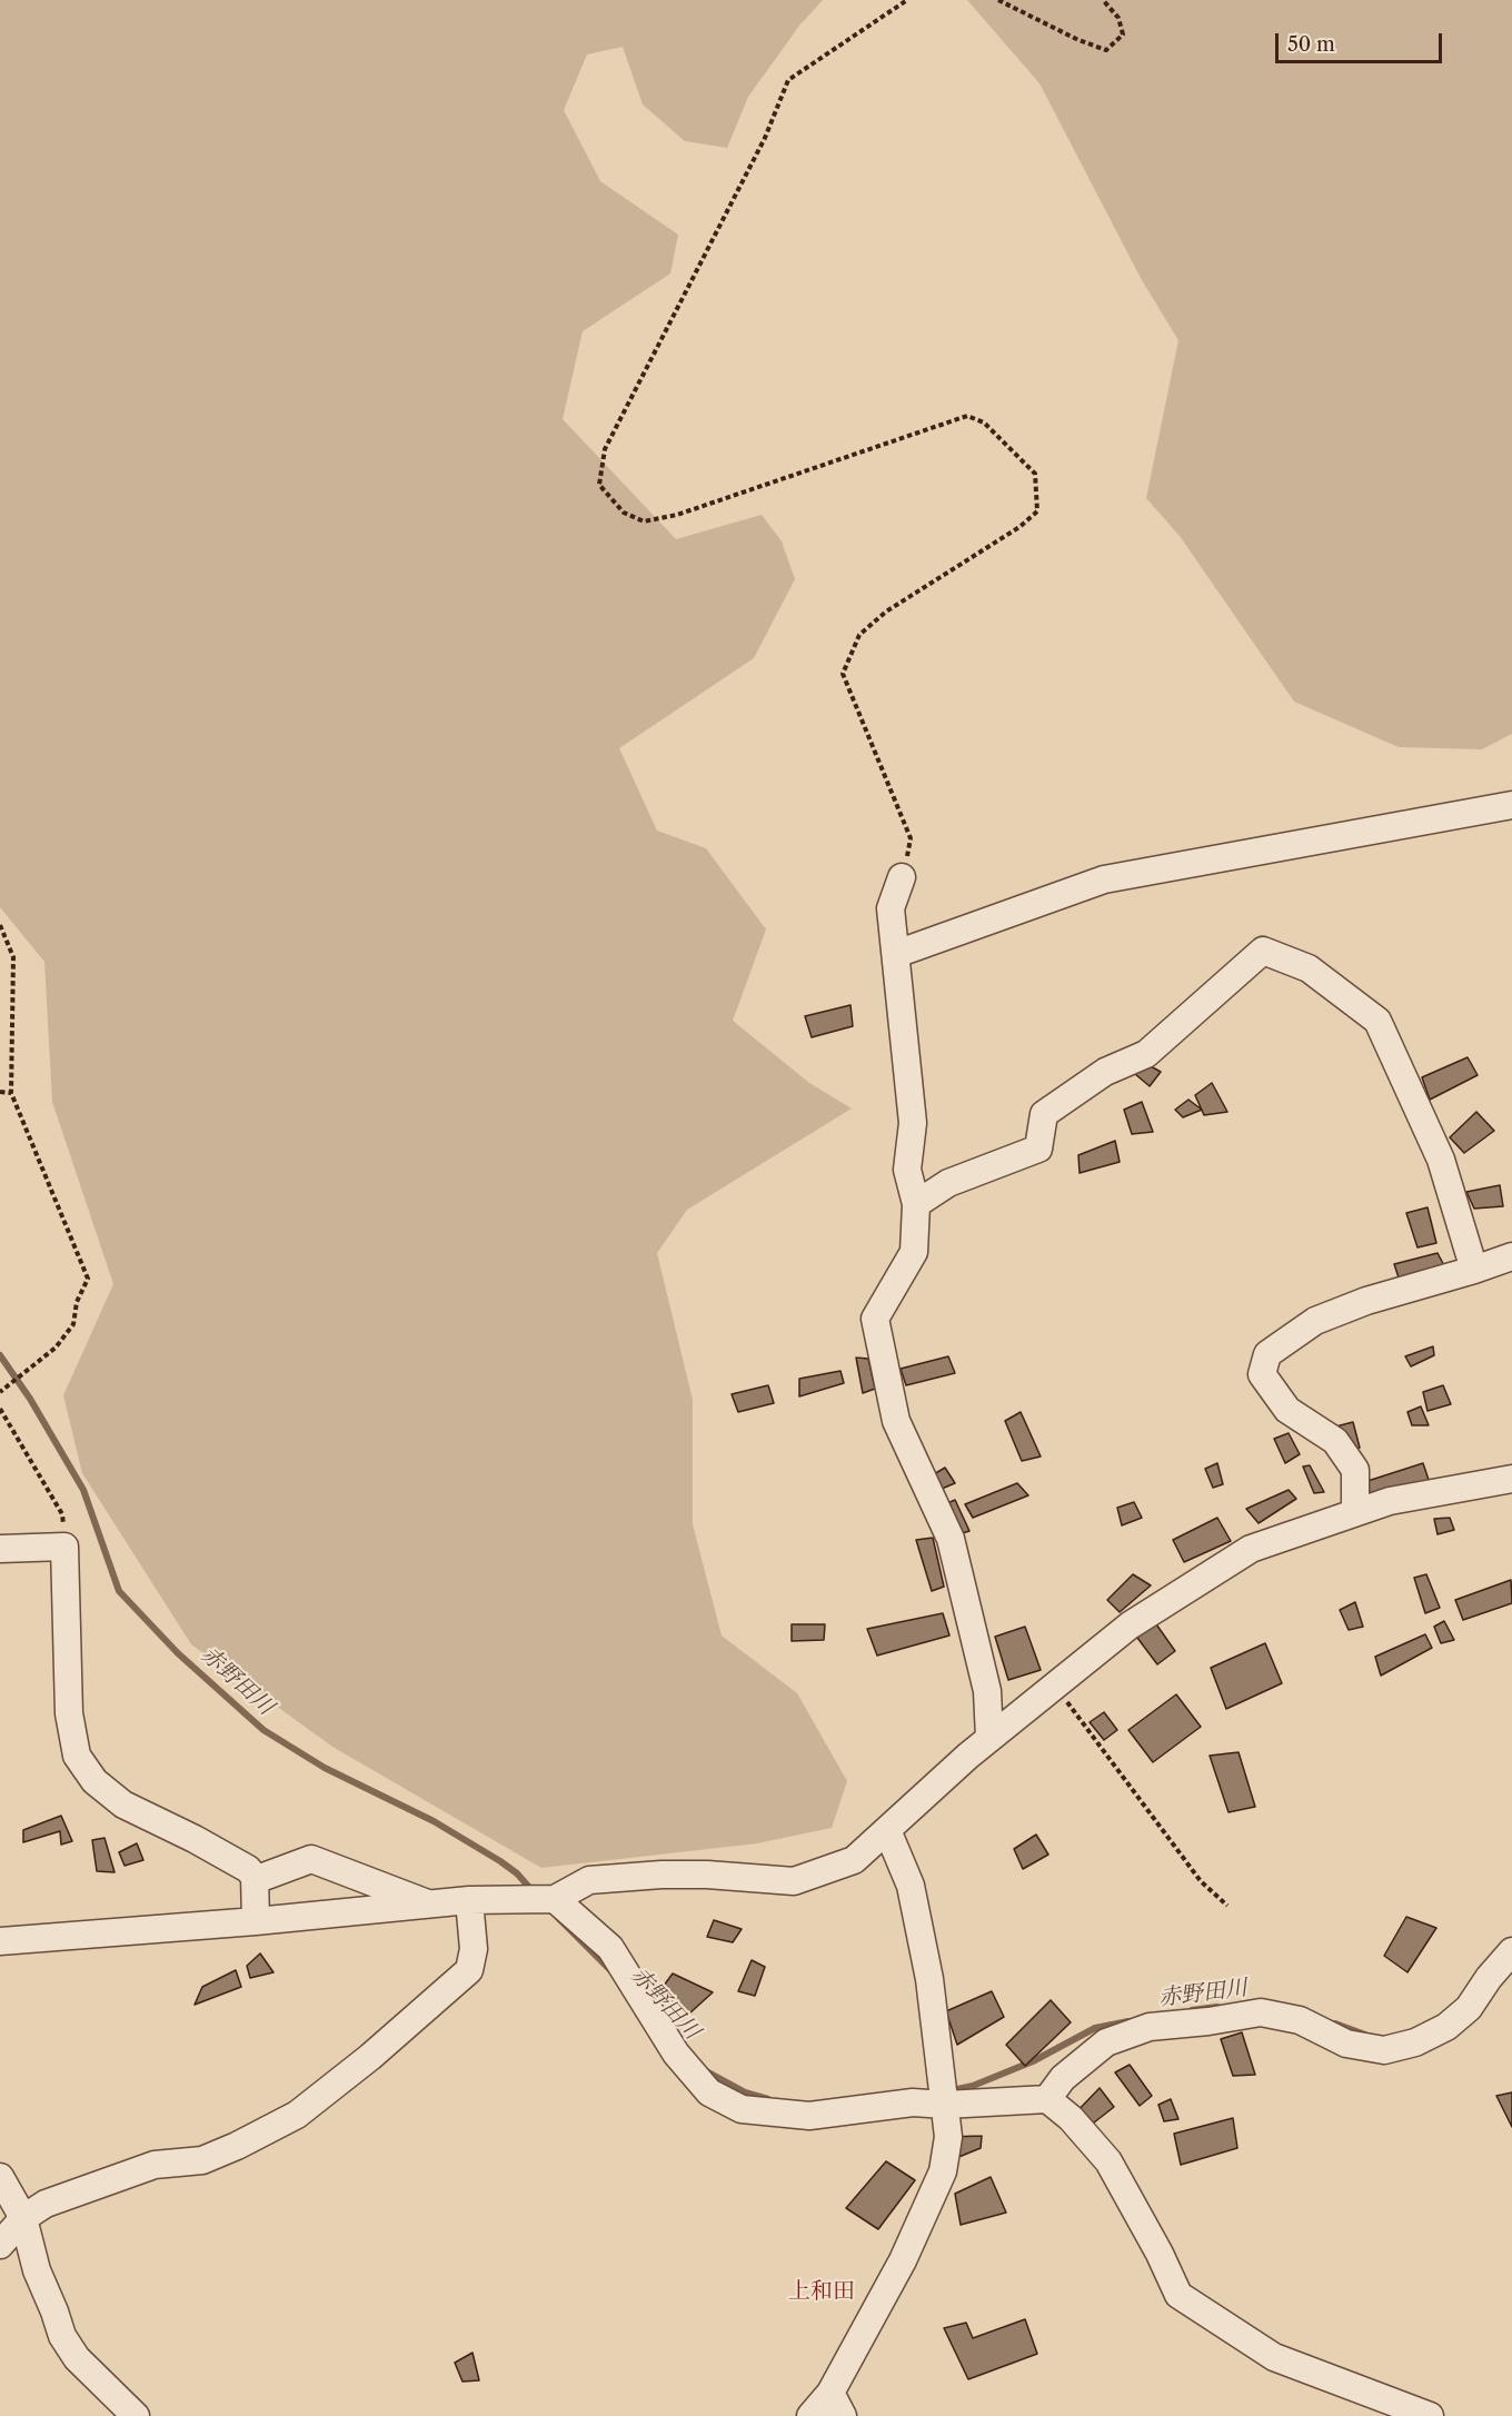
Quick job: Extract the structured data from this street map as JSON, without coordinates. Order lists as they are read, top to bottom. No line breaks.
{"districts":["上和田"],"water":["赤野田川"],"scale_bar":"50 m"}
